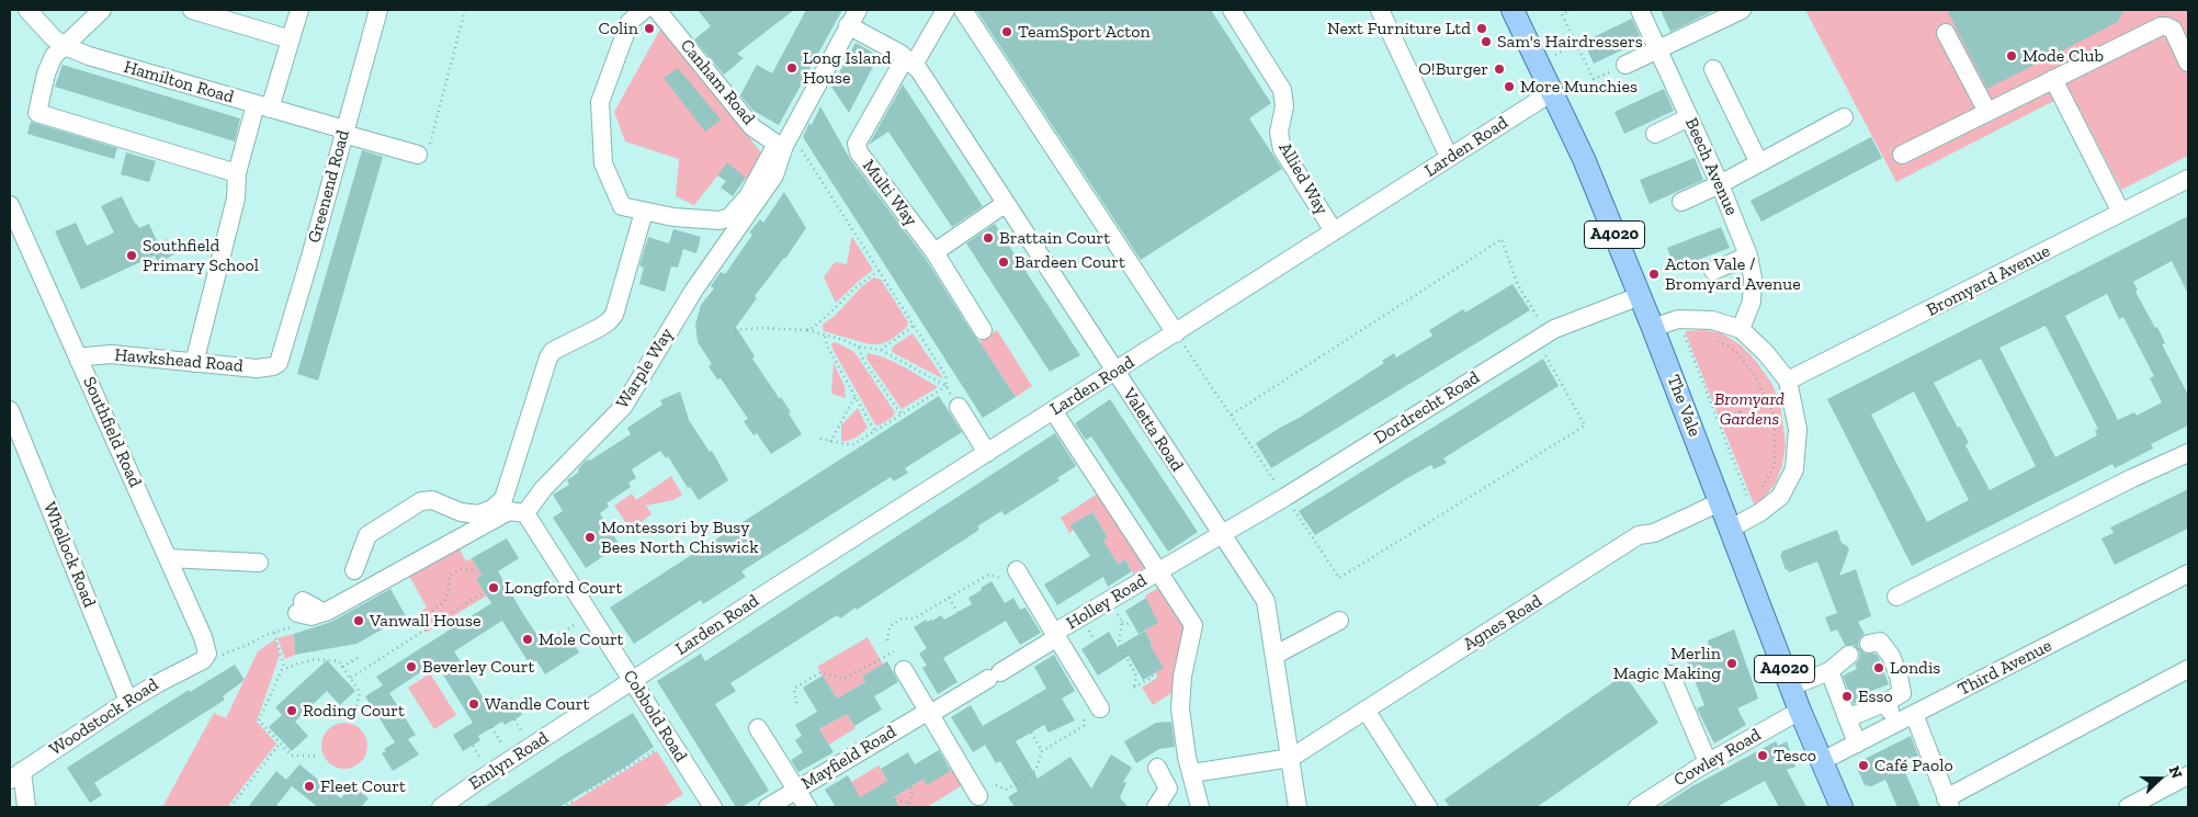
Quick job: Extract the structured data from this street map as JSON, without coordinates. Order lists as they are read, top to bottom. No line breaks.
{"streets":{"main road":["A4020","The Vale"],"street":["Hamilton Road","Canham Road","Larden Road","Beech Avenue","Allied Way","Greenend Road","Multi Way","Bromyard Avenue","Hawkshead Road","Warple Way","Dordrecht Road","Valetta Road","Southfield Road","Whellock Road","Holley Road","Agnes Road","Third Avenue","Cobbold Road","Woodstock Road","Mayfield Road","Cowley Road","Emlyn Road"]},"crossings":[["Hamilton Road","Greenend Road"],["Canham Road","Warple Way"],["Larden Road","Allied Way"],["Larden Road","The Vale"],["Larden Road","Valetta Road"],["Larden Road","Cobbold Road"],["Larden Road","Emlyn Road"],["Greenend Road","Hawkshead Road"],["Multi Way","Valetta Road"],["Hawkshead Road","Southfield Road"],["Warple Way","Valetta Road"],["Warple Way","Cobbold Road"],["The Vale","Dordrecht Road"],["The Vale","Agnes Road"],["The Vale","Third Avenue"],["The Vale","Cowley Road"],["Dordrecht Road","Valetta Road"],["Dordrecht Road","Holley Road"],["Valetta Road","Holley Road"],["Valetta Road","Agnes Road"],["Southfield Road","Woodstock Road"],["Whellock Road","Woodstock Road"],["Holley Road","Mayfield Road"],["Cobbold Road","Emlyn Road"]],"parks":["Bromyard Gardens"],"places":["Colin","Next Furniture Ltd","TeamSport Acton","Sam's Hairdressers","Mode Club","Long Island House","O!Burger","More Munchies","Brattain Court","Southfield Primary School","Bardeen Court","Acton Vale / Bromyard Avenue","Montessori by Busy Bees North Chiswick","Longford Court","Vanwall House","Mole Court","Merlin Magic Making","Beverley Court","Londis","Esso","Wandle Court","Roding Court","Tesco","Café Paolo","Fleet Court"],"north":"right"}
